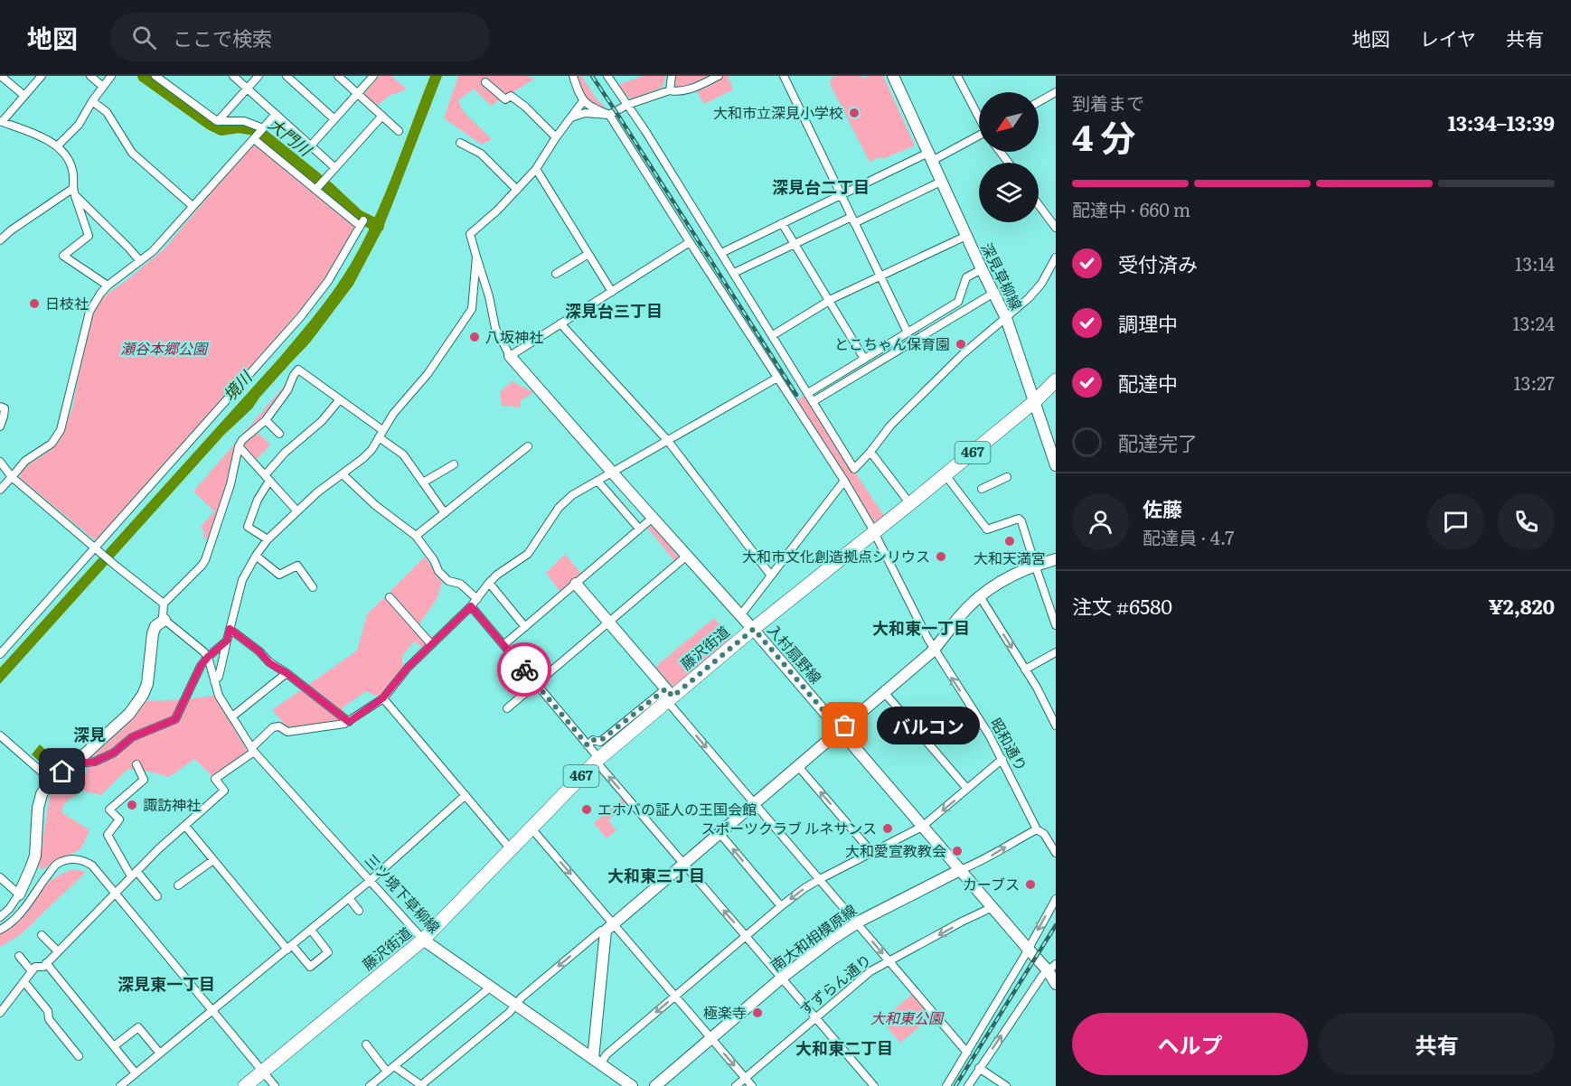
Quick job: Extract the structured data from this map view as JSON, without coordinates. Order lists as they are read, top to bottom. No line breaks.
{"streets":{"highway":["467","藤沢街道"],"street":["深見草柳線","入村扇野線","昭和通り","三ツ境下草柳線","南大和相模原線","すずらん通り"]},"crossings":[["深見草柳線","藤沢街道"],["藤沢街道","入村扇野線"],["藤沢街道","昭和通り"],["藤沢街道","三ツ境下草柳線"],["入村扇野線","南大和相模原線"],["入村扇野線","すずらん通り"],["昭和通り","南大和相模原線"]],"one_way":["すずらん通り"],"districts":["深見台二丁目","深見台三丁目","大和東一丁目","深見","大和東三丁目","深見東一丁目","大和東二丁目"],"water":["大門川","境川"],"parks":["瀬谷本郷公園","大和東公園"],"places":["大和市立深見小学校","日枝社","八坂神社","とこちゃん保育園","大和天満宮","大和市文化創造拠点シリウス","バルコン","諏訪神社","エホバの証人の王国会館","スポーツクラブ ルネサンス","大和愛宣教教会","カーブス","極楽寺"],"north":"bottom left","page":{"header":"地図","search":"ここで検索","nav":["地図","レイヤ","共有"],"heading":["4 分","到着まで","13:34–13:39"],"panel":["佐藤","配達員 · 4.7","注文 #6580","¥2,820"],"bar":"配達中 · 660 m","list":[["受付済み","13:14"],["調理中","13:24"],["配達中","13:27"],"配達完了"],"bubble":"バルコン","buttons":["ヘルプ","共有"]}}
